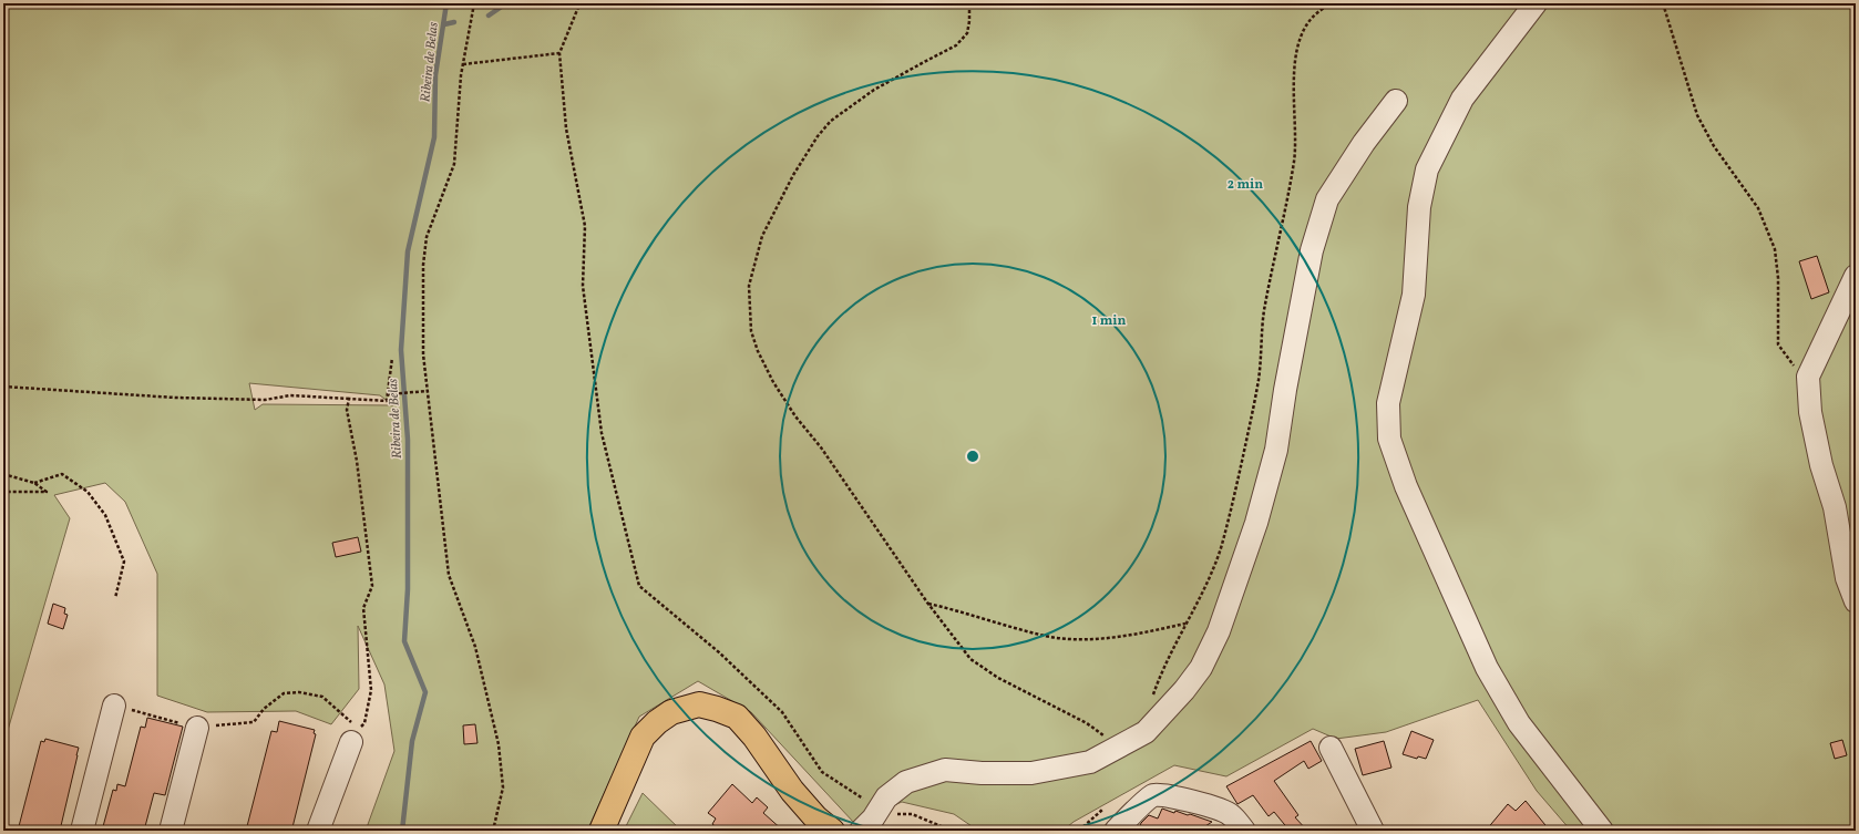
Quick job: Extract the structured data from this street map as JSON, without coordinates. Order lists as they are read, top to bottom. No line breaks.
{"water":["Ribeira de Belas"],"rings":["2 min","1 min"]}
